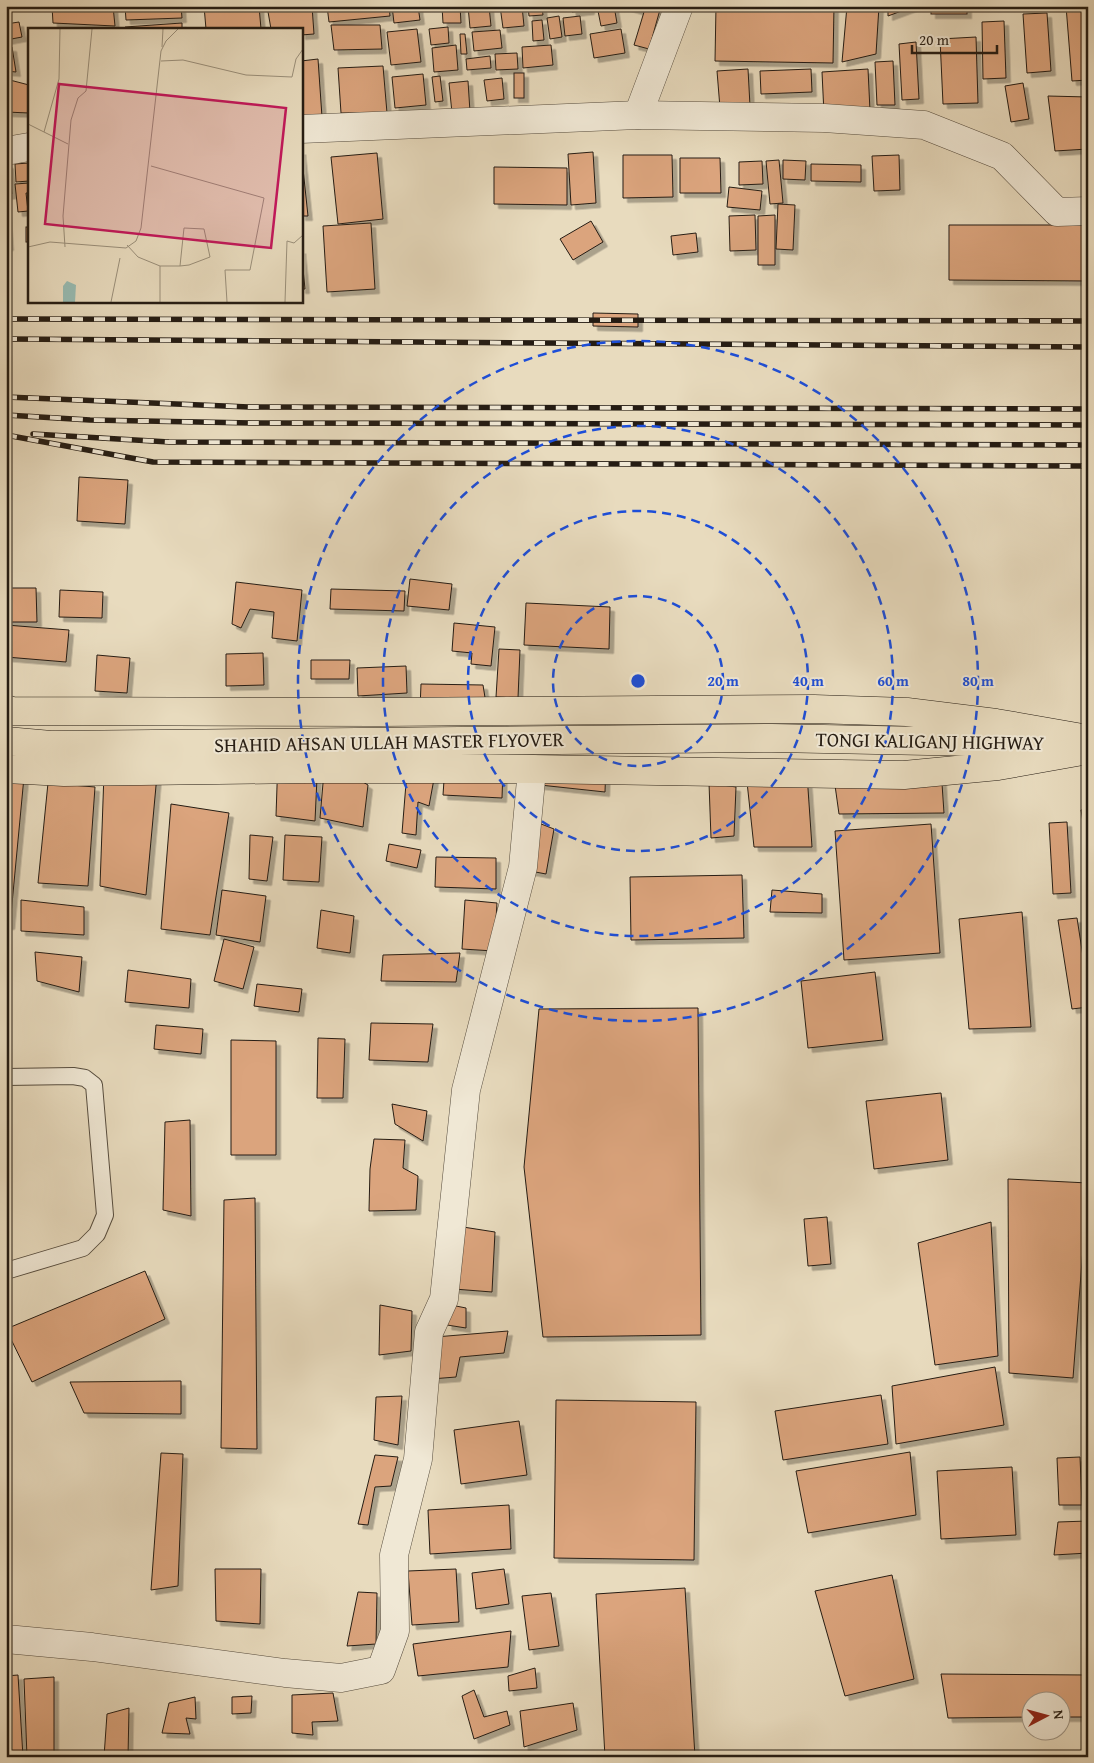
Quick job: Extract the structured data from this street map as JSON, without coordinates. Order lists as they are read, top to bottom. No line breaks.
{"streets":{"main road":["TONGI KALIGANJ HIGHWAY","SHAHID AHSAN ULLAH MASTER FLYOVER"]},"crossings":[["TONGI KALIGANJ HIGHWAY","SHAHID AHSAN ULLAH MASTER FLYOVER"]],"scale_bar":"20 m","north":"right","rings":["20 m","40 m","60 m","80 m"]}
